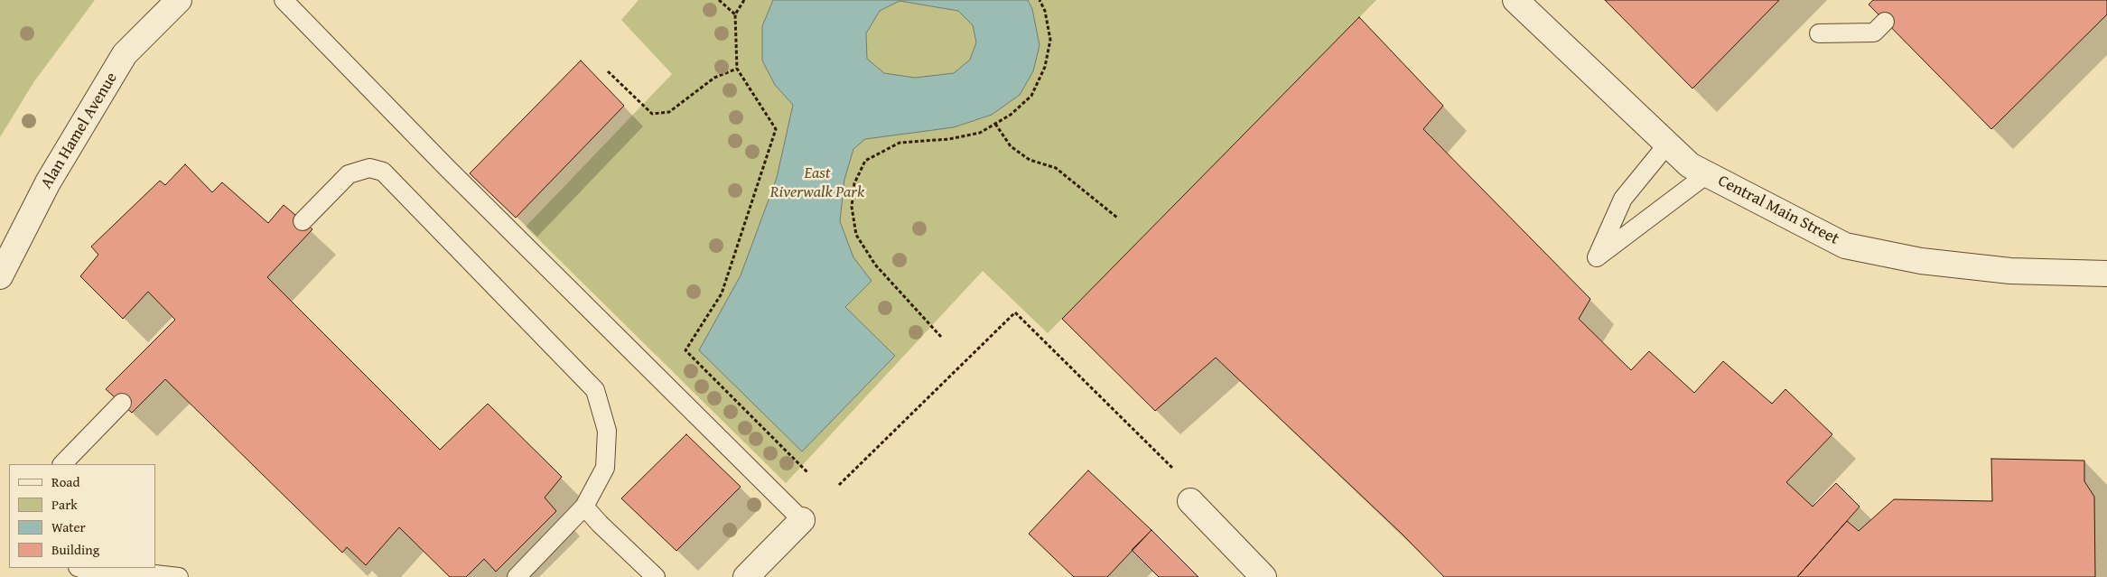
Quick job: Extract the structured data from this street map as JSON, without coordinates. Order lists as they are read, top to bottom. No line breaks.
{"streets":{"street":["Alan Hamel Avenue","Central Main Street"]},"parks":["East Riverwalk Park"],"legend":["Road","Park","Water","Building"]}
